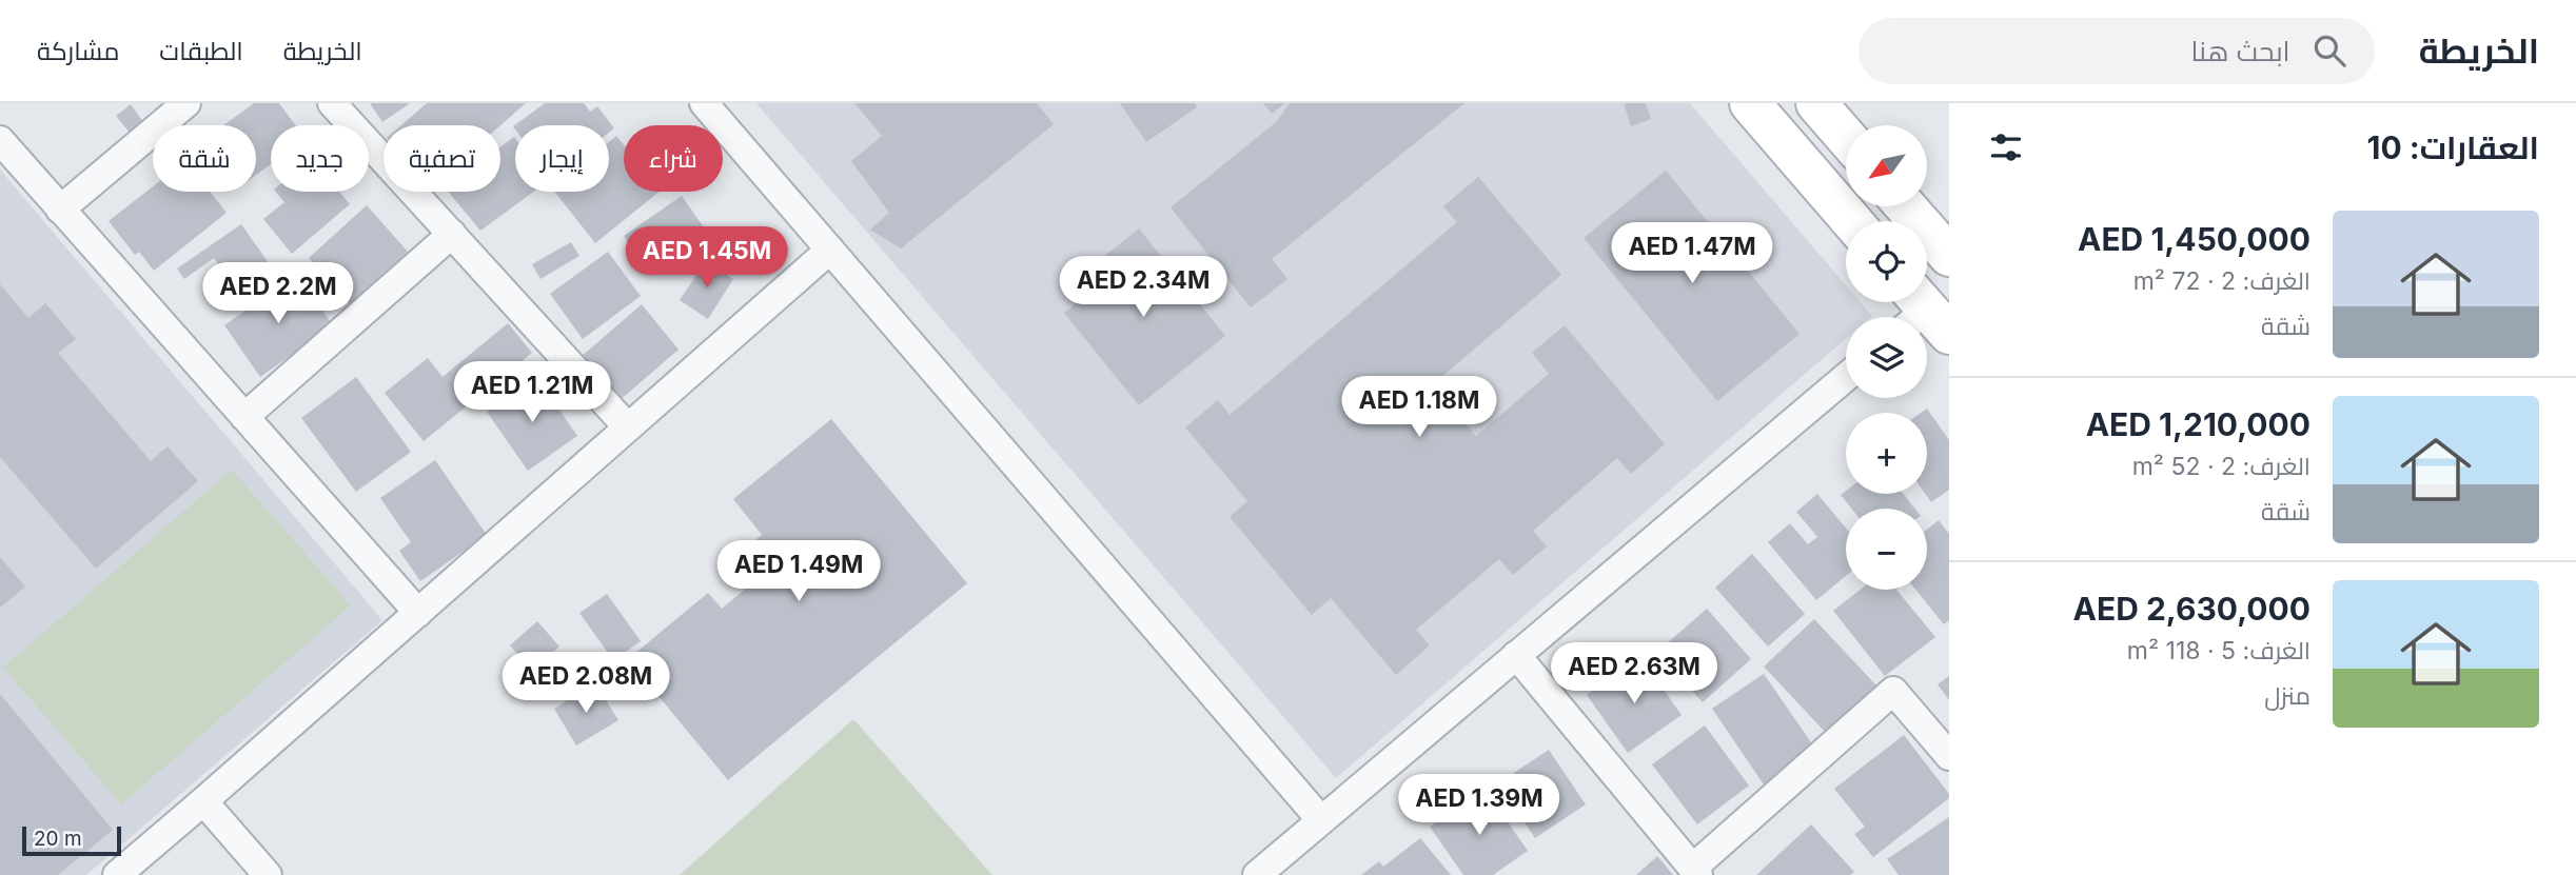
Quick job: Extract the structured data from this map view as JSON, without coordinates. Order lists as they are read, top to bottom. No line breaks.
{"scale_bar":"20 m","north":"bottom left","page":{"header":"الخريطة","search":"ابحث هنا","nav":["الخريطة","الطبقات","مشاركة"],"heading":"العقارات: 10","map_buttons":["+","−"],"chip":["شراء","إيجار","تصفية","جديد","شقة"],"list":[{"name":"AED 1,450,000","note":"الغرف: 2 · 72 m² · شقة"},{"name":"AED 1,210,000","note":"الغرف: 2 · 52 m² · شقة"},{"name":"AED 2,630,000","note":"الغرف: 5 · 118 m² · منزل"}],"price":["AED 1.47M","AED 1.45M","AED 2.34M","AED 2.2M","AED 1.21M","AED 1.18M","AED 1.49M","AED 2.63M","AED 2.08M","AED 1.39M"],"scale":"20 m"}}
